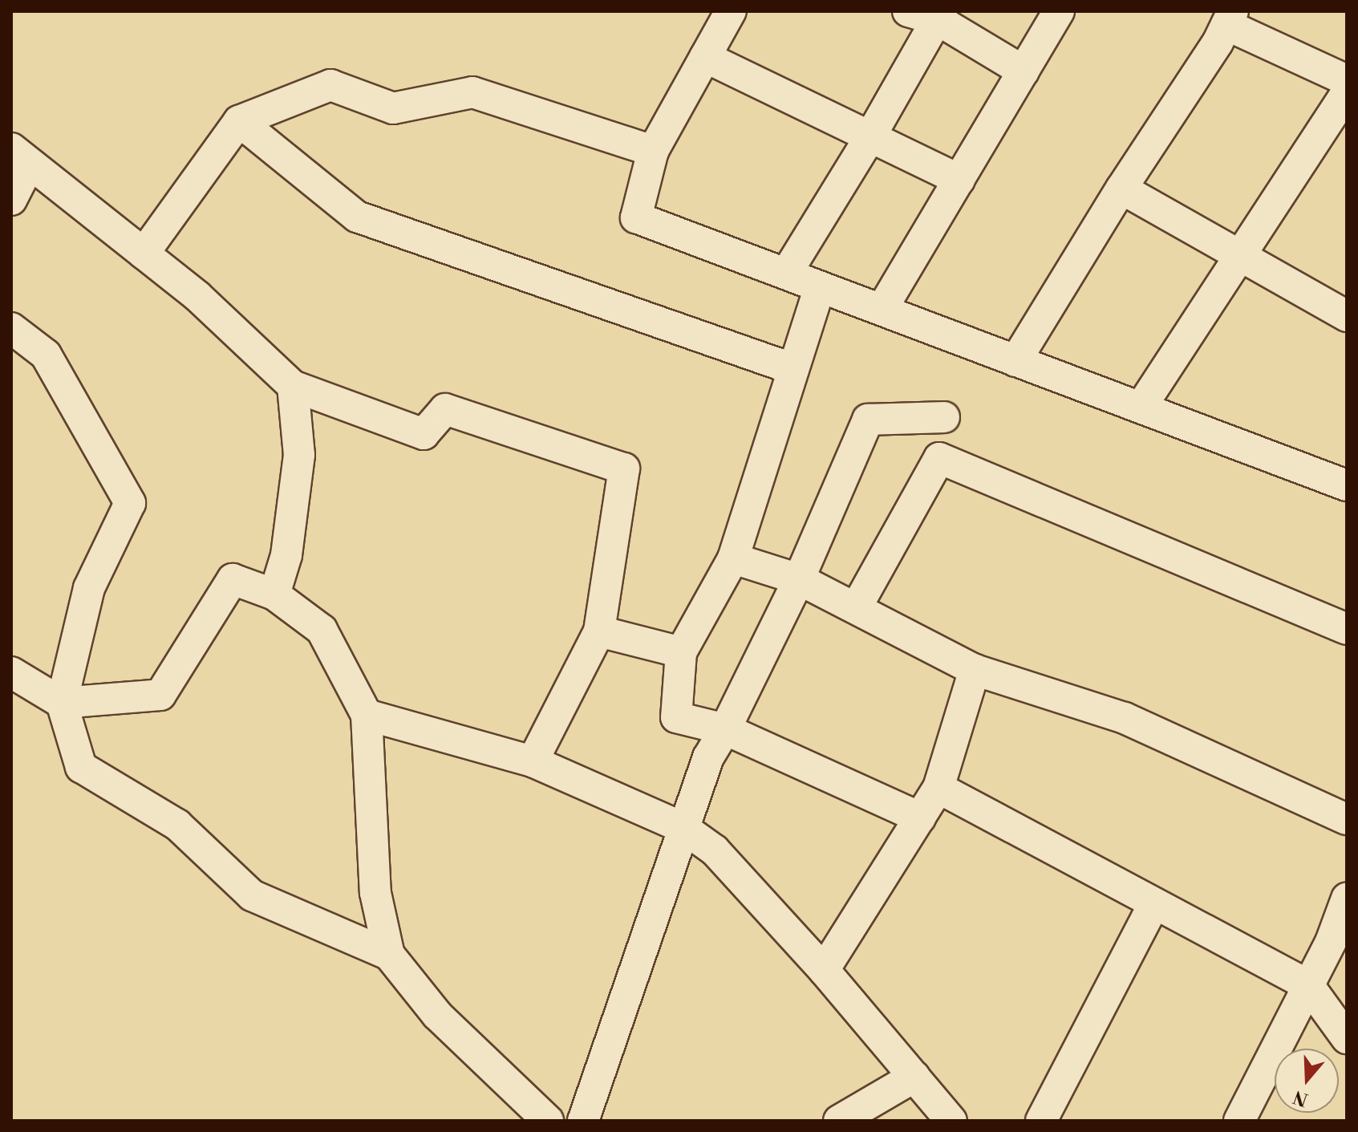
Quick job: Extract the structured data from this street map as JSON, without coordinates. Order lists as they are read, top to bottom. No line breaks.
{"north":"bottom"}
